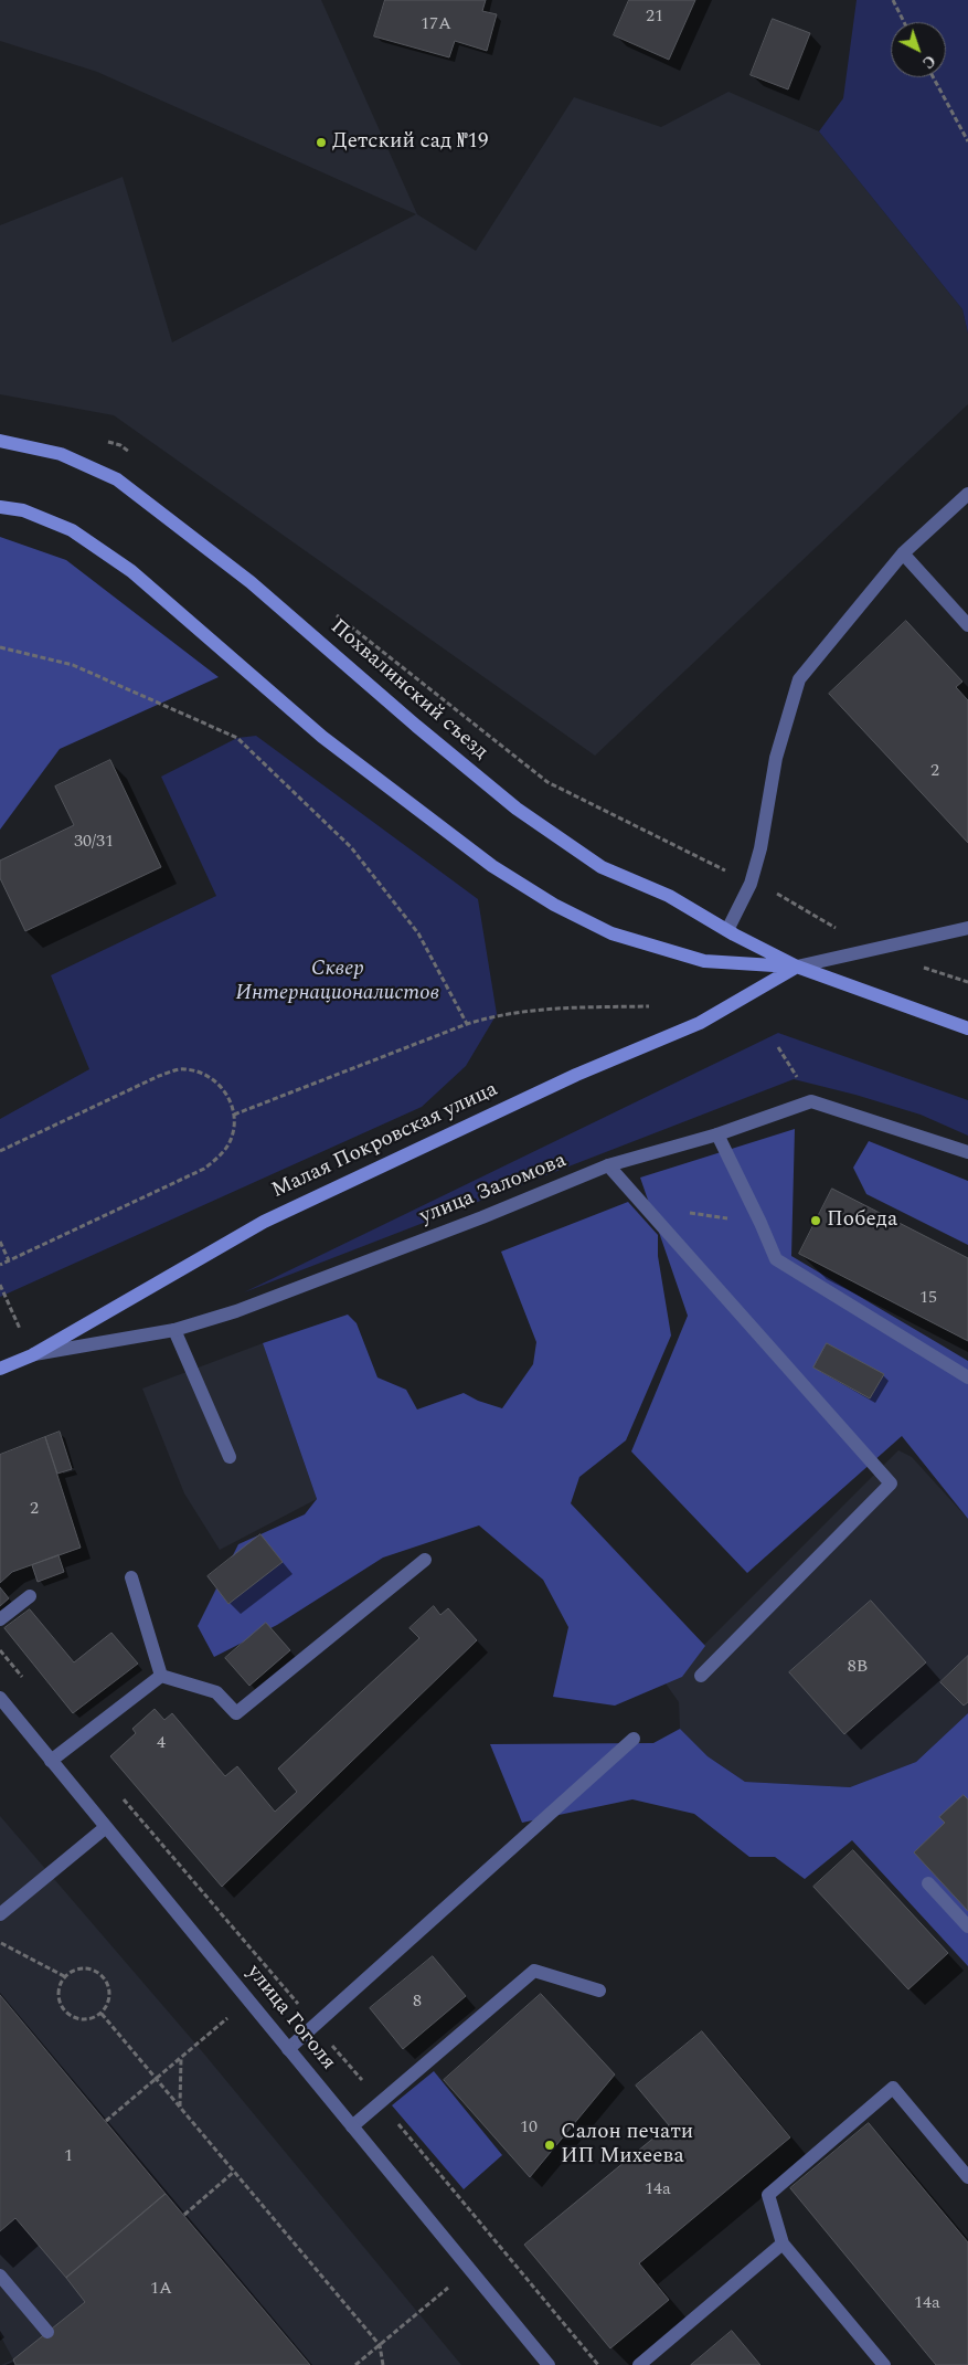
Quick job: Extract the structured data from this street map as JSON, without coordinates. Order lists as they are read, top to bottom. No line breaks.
{"streets":{"main road":["Похвалинский съезд","Малая Покровская улица"],"street":["улица Заломова","улица Гоголя"]},"crossings":[["Похвалинский съезд","Малая Покровская улица"],["Малая Покровская улица","улица Заломова"]],"parks":["Сквер Интернационалистов"],"places":["Детский сад №19","Победа","Салон печати ИП Михеева"],"house_numbers":["21","17А","2","30/31","15","2","8В","4","8","10","1","14а","1А","14а"],"north":"bottom right"}
